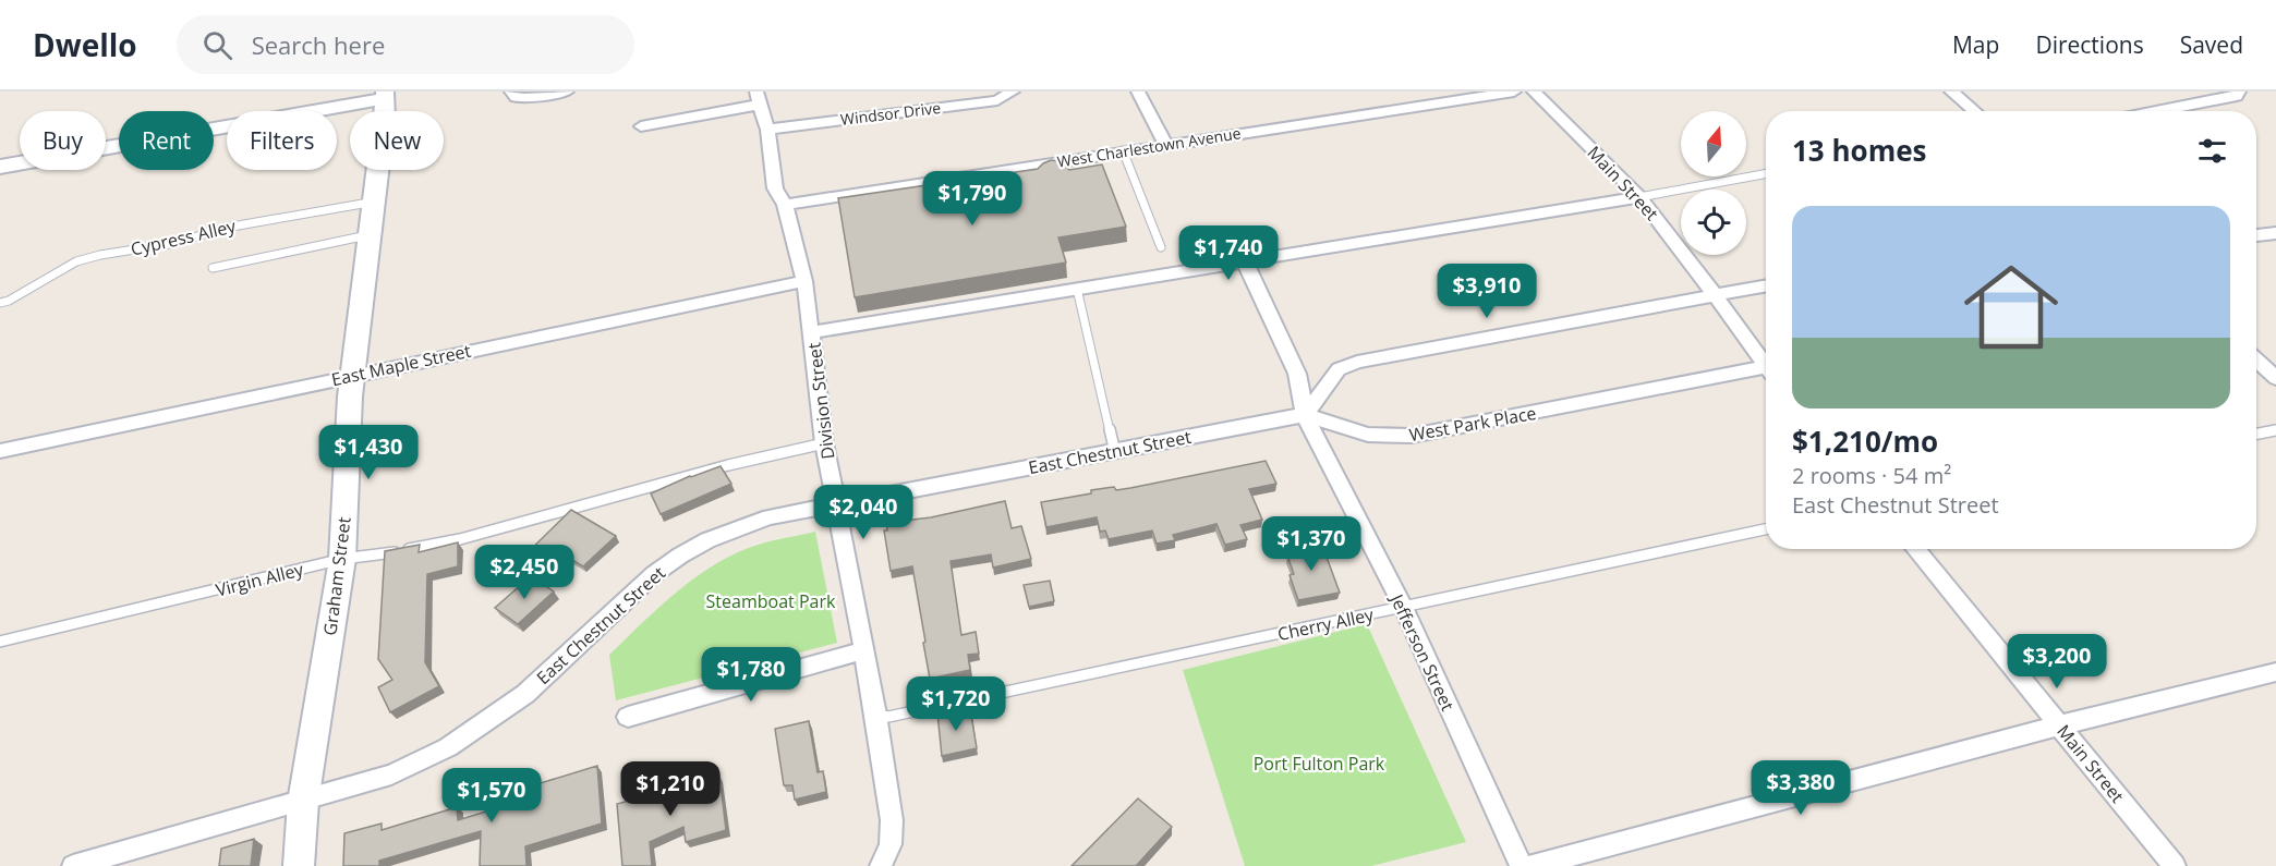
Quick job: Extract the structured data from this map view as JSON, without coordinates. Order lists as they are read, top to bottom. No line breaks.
{"streets":{"street":["Windsor Drive","West Charlestown Avenue","Main Street","East Maple Street","Division Street","West Park Place","East Chestnut Street","Graham Street","Jefferson Street"],"lane":["Cypress Alley","Virgin Alley","Cherry Alley"]},"crossings":[["West Charlestown Avenue","Division Street"],["Cypress Alley","Graham Street"],["East Maple Street","Division Street"],["East Maple Street","Graham Street"],["Division Street","East Chestnut Street"],["Division Street","Virgin Alley"],["Division Street","Cherry Alley"],["West Park Place","East Chestnut Street"],["West Park Place","Jefferson Street"],["East Chestnut Street","Graham Street"],["East Chestnut Street","Jefferson Street"],["Graham Street","Virgin Alley"],["Cherry Alley","Jefferson Street"]],"parks":["Steamboat Park","Port Fulton Park"],"north":"top","page":{"header":"Dwello","search":"Search here","nav":["Map","Directions","Saved"],"chip":["Buy","Rent","Filters","New"],"heading":"13 homes","price":["$1,790","$1,740","$3,910","$1,430","$2,040","$1,370","$2,450","$3,200","$1,780","$1,720","$3,380","$1,210","$1,570"],"list":[{"name":"$1,210/mo","note":"2 rooms · 54 m² · East Chestnut Street"}]}}
